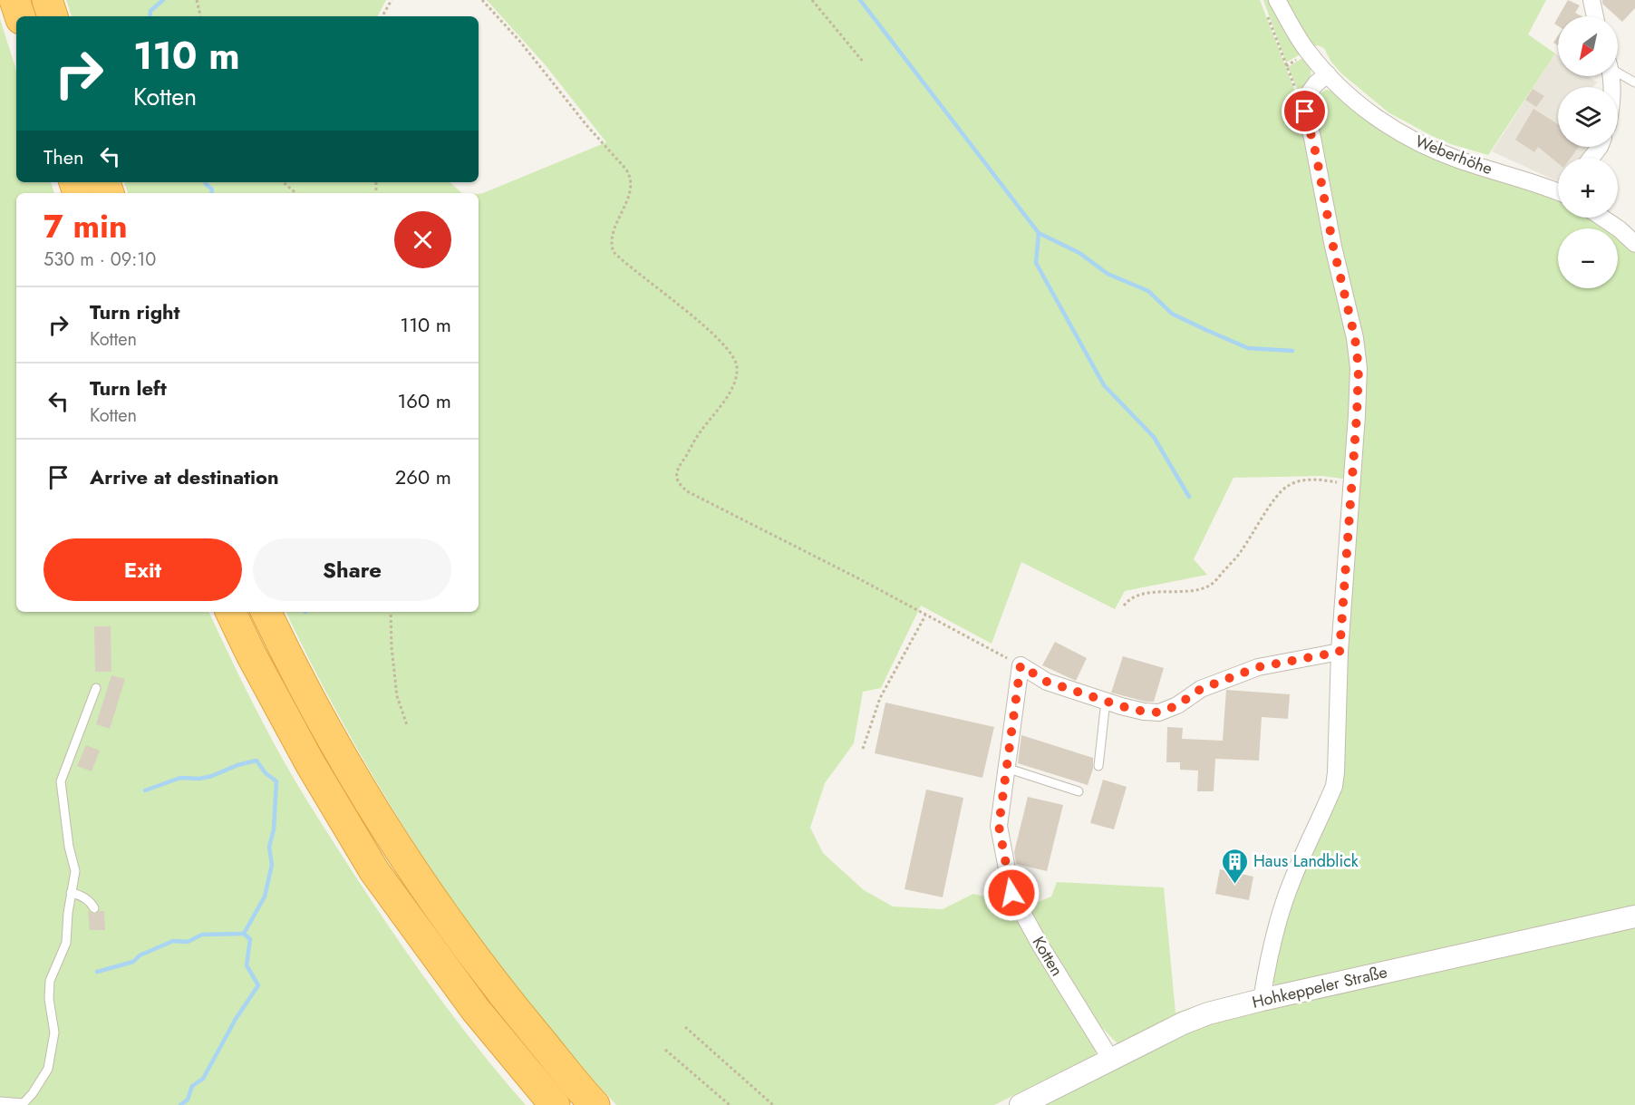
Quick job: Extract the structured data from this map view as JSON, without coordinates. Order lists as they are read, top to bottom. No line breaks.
{"streets":{"street":["Weberhöhe","Kotten","Hohkeppeler Straße"]},"crossings":[["Kotten","Hohkeppeler Straße"]],"places":{"building":["Haus Landblick"]},"north":"bottom left","page":{"map_buttons":["+","−"],"turn":["110 m","Kotten"],"then":"Then","heading":["7 min","530 m · 09:10"],"list":[{"name":"Turn right","note":"Kotten","value":"110 m"},{"name":"Turn left","note":"Kotten","value":"160 m"},{"name":"Arrive at destination","value":"260 m"}],"buttons":["Exit","Share"]}}
